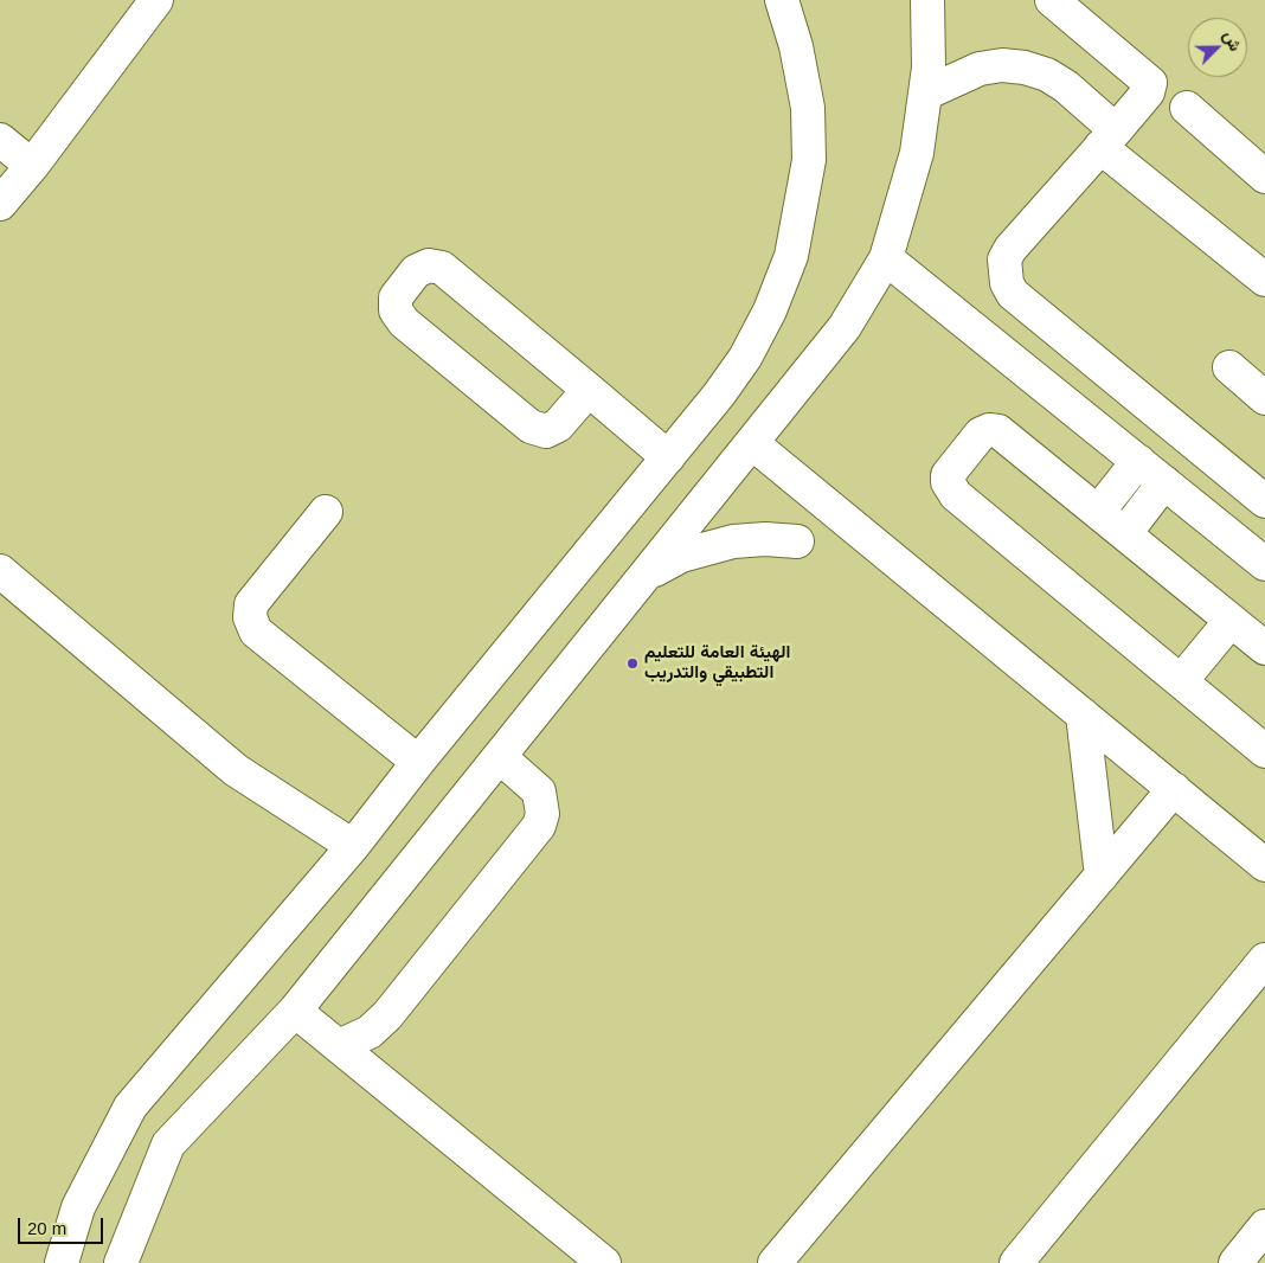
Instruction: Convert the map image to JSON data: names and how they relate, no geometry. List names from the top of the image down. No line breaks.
{"places":["الهيئة العامة للتعليم التطبيقي والتدريب"],"scale_bar":"20 m","north":"top right"}
